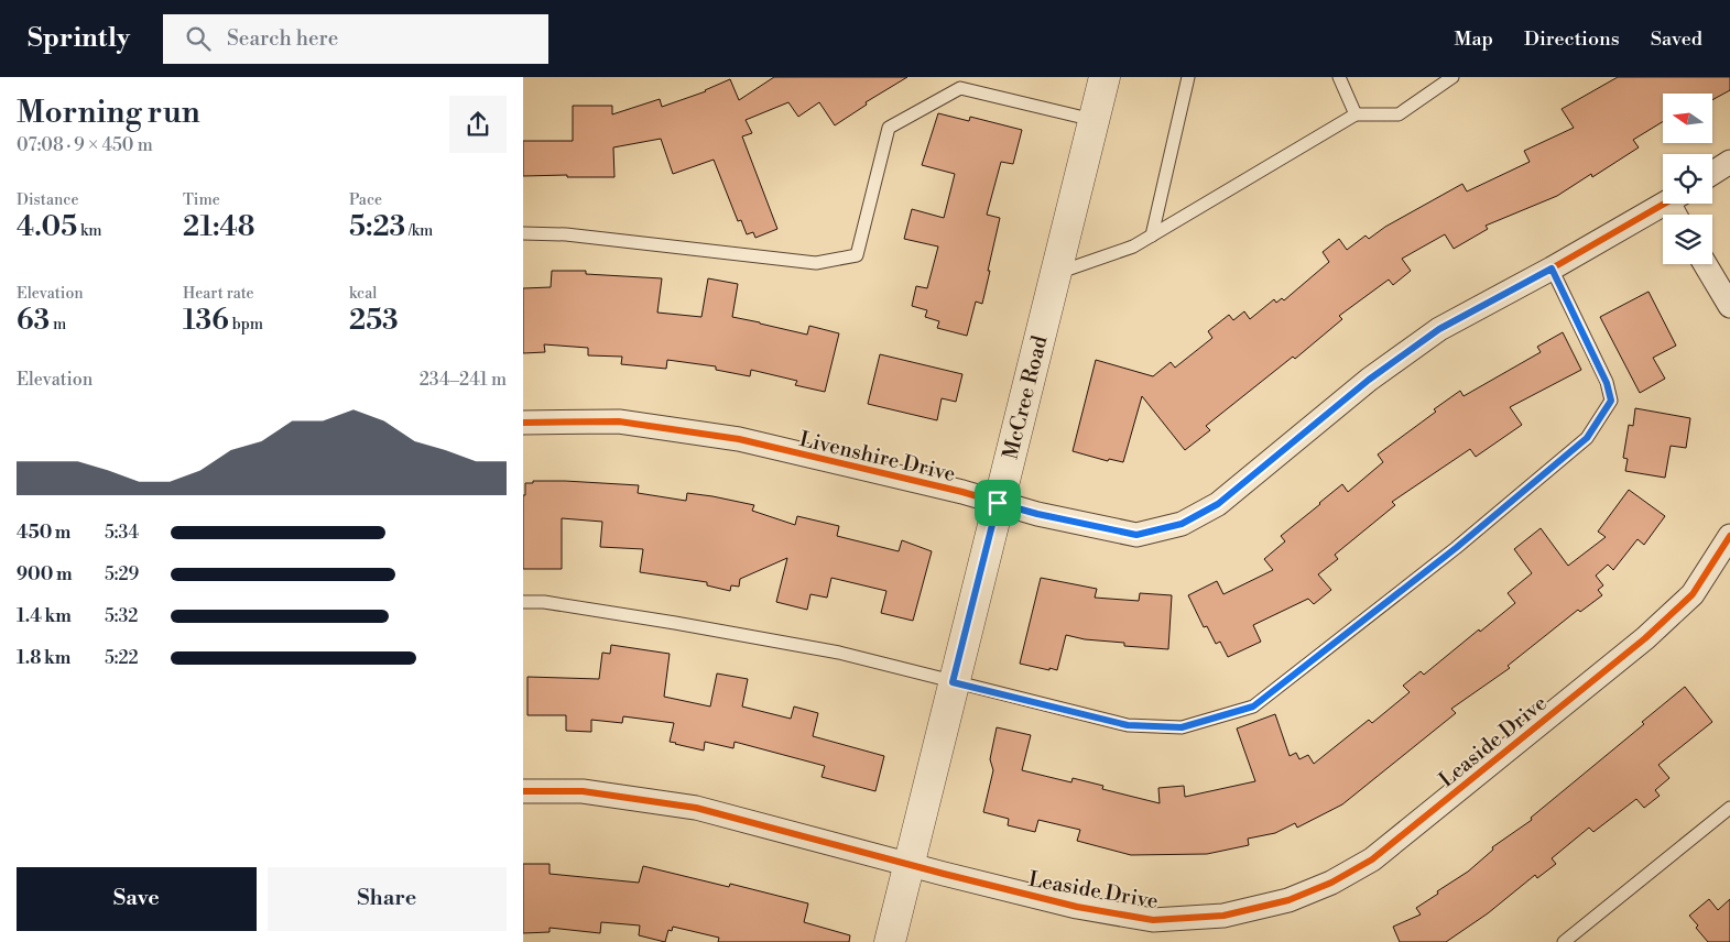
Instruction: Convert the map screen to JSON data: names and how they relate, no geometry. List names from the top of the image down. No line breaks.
{"streets":{"street":["McCree Road","Livenshire Drive","Leaside Drive"]},"crossings":[["McCree Road","Livenshire Drive"],["McCree Road","Leaside Drive"]],"north":"left","page":{"header":"Sprintly","search":"Search here","nav":["Map","Directions","Saved"],"heading":["Morning run","07:08 · 9 × 450 m"],"stats":[["Distance","4.05 km"],["Time","21:48"],["Pace","5:23 /km"],["Elevation","63 m"],["Heart rate","136 bpm"],["kcal","253"]],"chart":["Elevation","234–241 m"],"list":[{"name":"450 m","note":"5:34"},{"name":"900 m","note":"5:29"},{"name":"1.4 km","note":"5:32"},{"name":"1.8 km","note":"5:22"}],"buttons":["Save","Share"]}}
